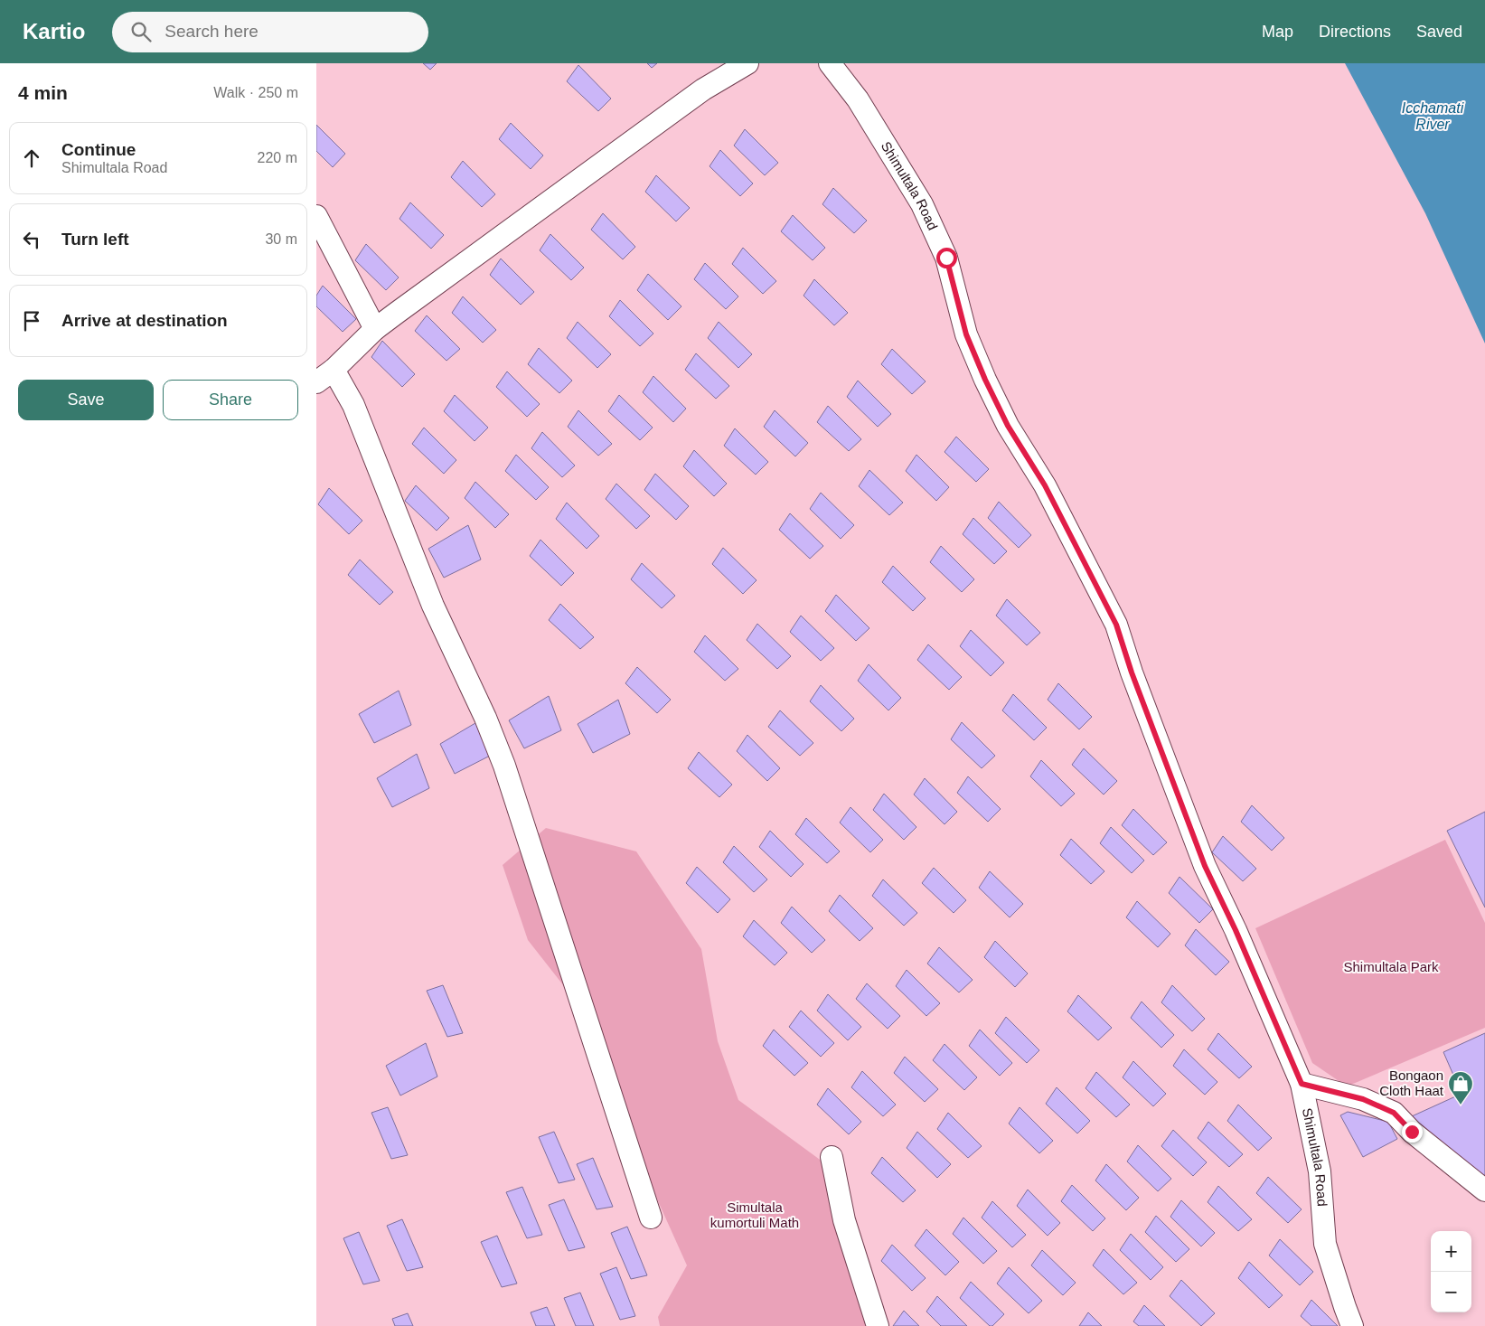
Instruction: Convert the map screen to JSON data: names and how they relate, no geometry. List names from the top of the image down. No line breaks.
{"streets":{"street":["Shimultala Road"]},"water":["Icchamati River"],"parks":["Shimultala Park","Simultala kumortuli Math"],"places":{"shop":["Bongaon Cloth Haat"]},"page":{"header":"Kartio","search":"Search here","nav":["Map","Directions","Saved"],"heading":["4 min","Walk · 250 m"],"list":[["Continue","Shimultala Road","220 m"],["Turn left","30 m"],"Arrive at destination"],"buttons":["Save","Share"],"map_buttons":["+","−"]}}
